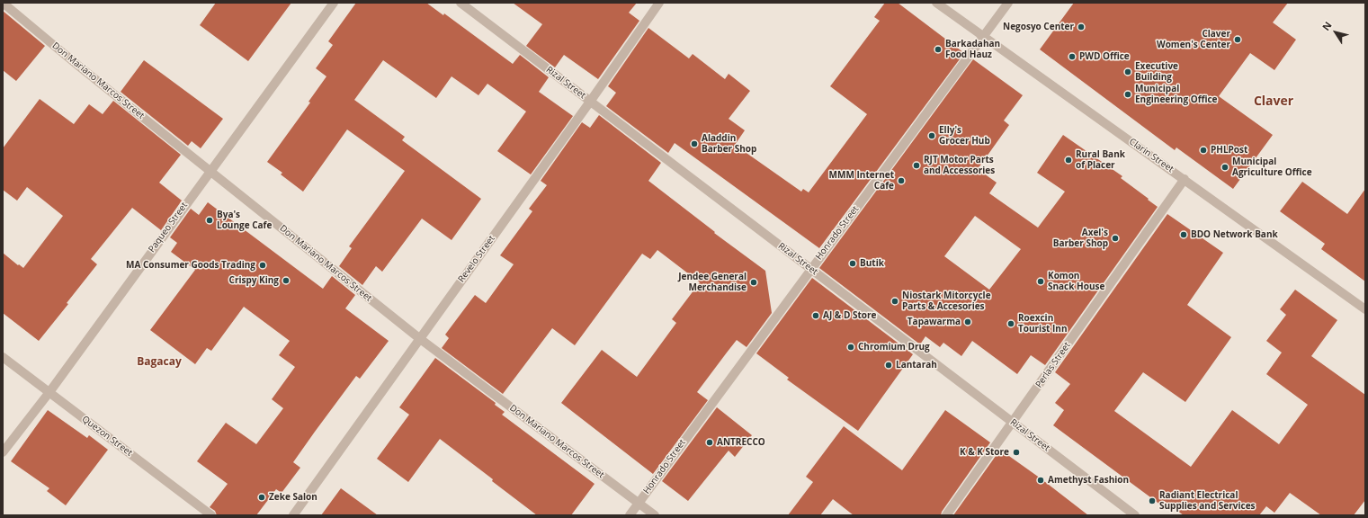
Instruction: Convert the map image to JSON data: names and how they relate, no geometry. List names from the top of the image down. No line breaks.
{"streets":{"street":["Don Mariano Marcos Street","Rizal Street","Clarin Street","Paqueo Street","Honrado Street","Revelo Street","Perlas Street","Quezon Street"]},"crossings":[["Don Mariano Marcos Street","Paqueo Street"],["Don Mariano Marcos Street","Honrado Street"],["Don Mariano Marcos Street","Revelo Street"],["Rizal Street","Honrado Street"],["Rizal Street","Revelo Street"],["Rizal Street","Perlas Street"],["Clarin Street","Honrado Street"],["Clarin Street","Perlas Street"],["Paqueo Street","Quezon Street"]],"districts":["Claver","Bagacay"],"places":["Negosyo Center","Claver Women's Center","Barkadahan Food Hauz","PWD Office","Executive Building","Municipal Engineering Office","Elly's Grocer Hub","Aladdin Barber Shop","PHLPost","Rural Bank of Placer","RJT Motor Parts and Accessories","Municipal Agriculture Office","MMM Internet Cafe","Bya's Lounge Cafe","BDO Network Bank","Axel's Barber Shop","Butik","MA Consumer Goods Trading","Crispy King","Komon Snack House","Jendee General Merchandise","Niostark Mitorcycle Parts & Accesories","AJ & D Store","Tapawarma","Roexcin Tourist Inn","Chromium Drug","Lantarah","ANTRECCO","K & K Store","Amethyst Fashion","Zeke Salon","Radiant Electrical Supplies and Services"],"north":"top left"}
